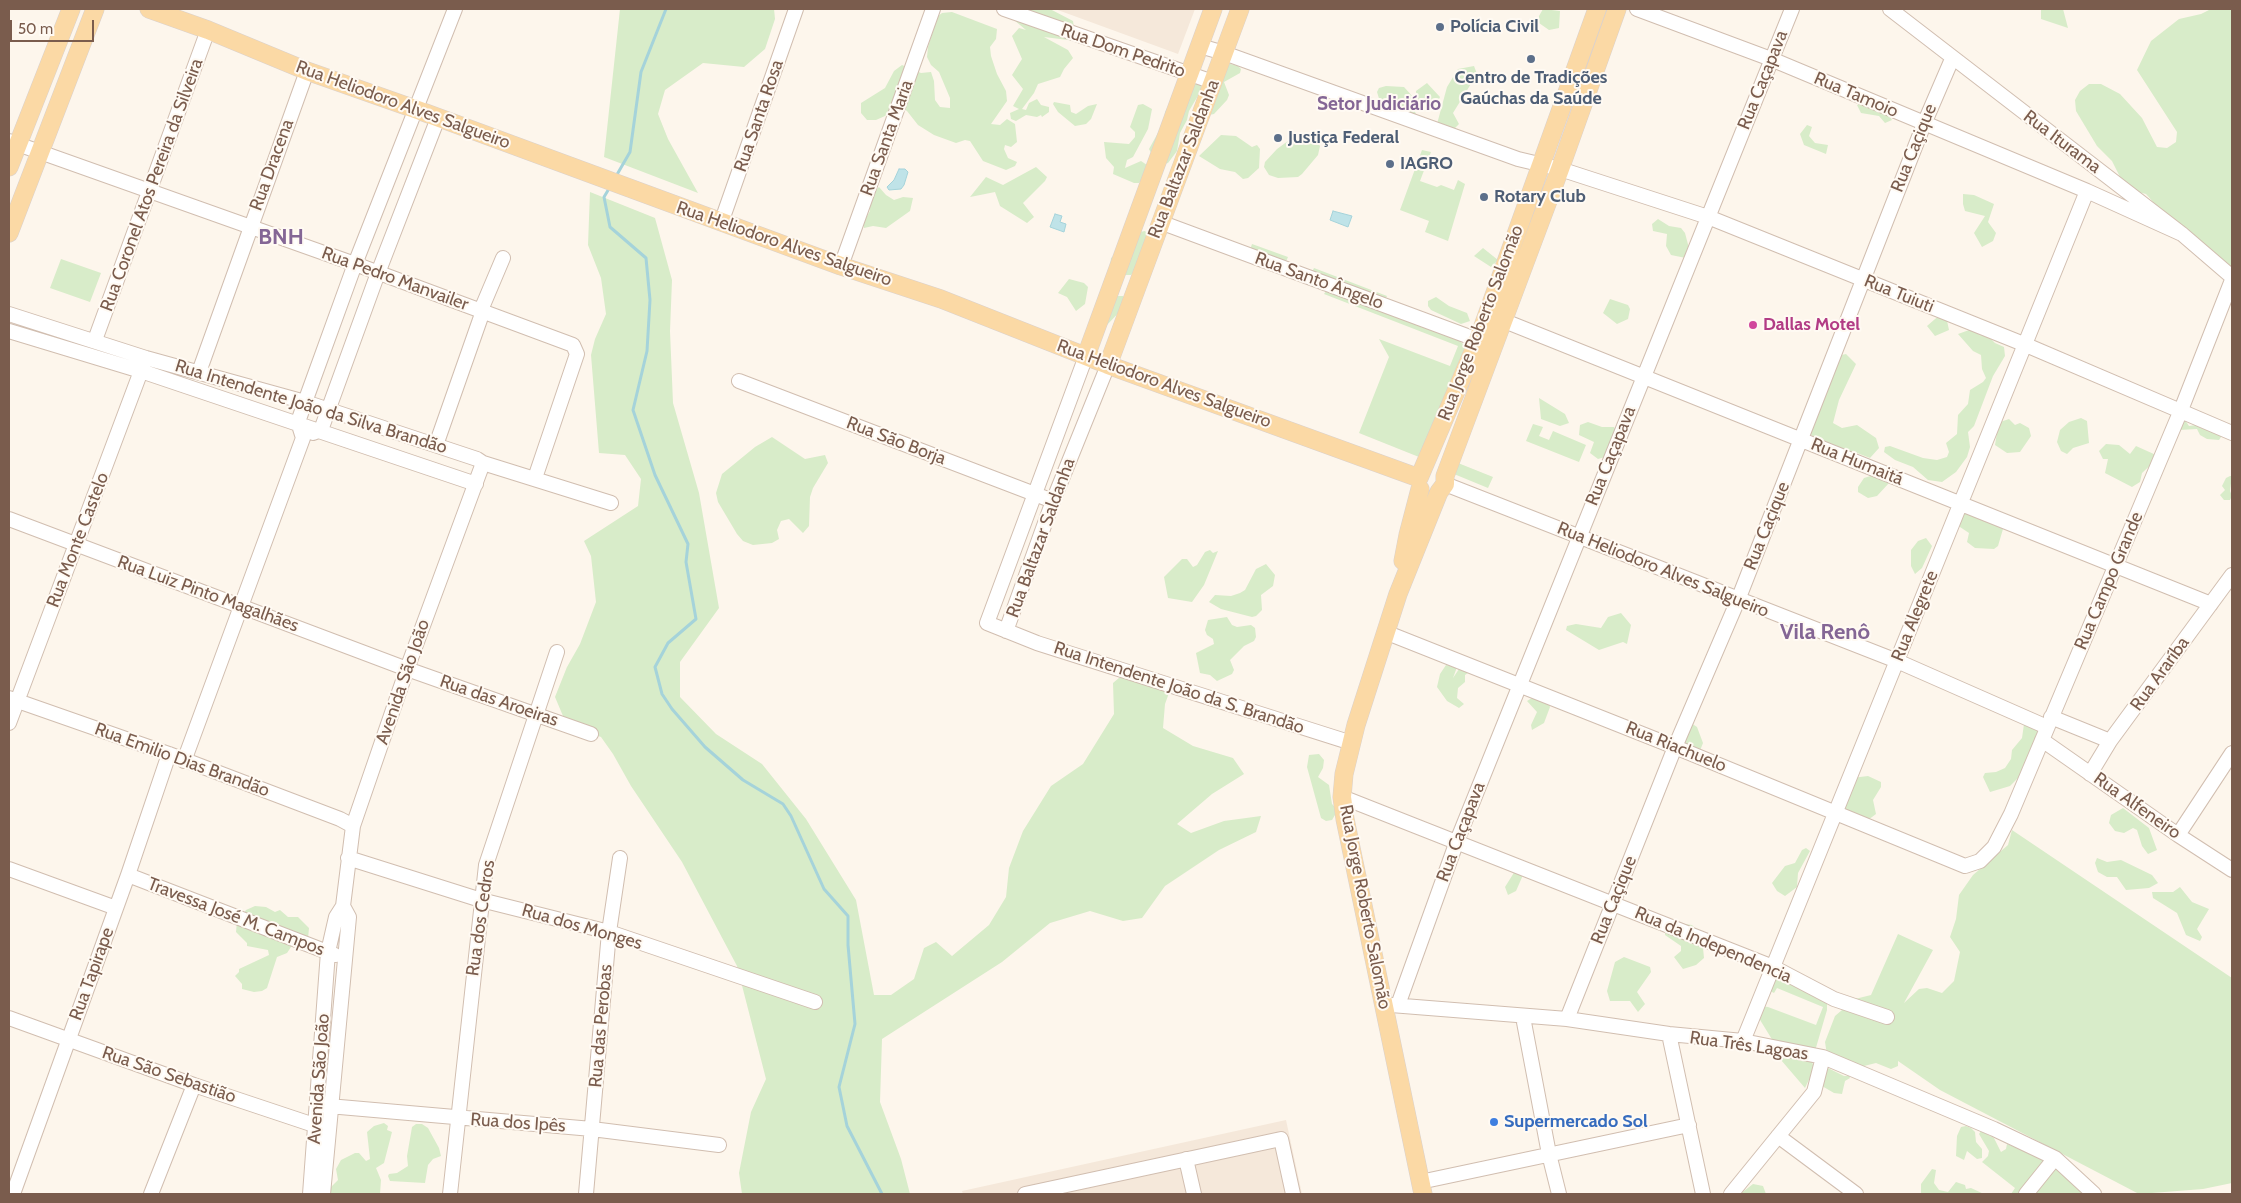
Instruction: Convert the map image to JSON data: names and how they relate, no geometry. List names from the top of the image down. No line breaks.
{"streets":{"main road":["Rua Heliodoro Alves Salgueiro","Rua Baltazar Saldanha","Rua Jorge Roberto Salomão"],"street":["Rua Dom Pedrito","Rua Caçapava","Rua Tamoio","Rua Santa Rosa","Rua Santa Maria","Rua Iturama","Rua Caçique","Rua Dracena","Rua Coronel Atos Pereira da Silveira","Rua Pedro Manvailer","Rua Santo Ângelo","Rua Tuiuti","Rua Intendente João da Silva Brandão","Rua São Borja","Rua Humaitá","Rua Monte Castelo","Rua Campo Grande","Rua Luiz Pinto Magalhães","Rua Alegrete","Rua Araríba","Avenida São João","Rua Intendente João da S. Brandão","Rua das Aroeiras","Rua Riachuelo","Rua Emilio Dias Brandão","Rua Alfeneiro","Travessa José M. Campos","Rua dos Cedros","Rua dos Monges","Rua da Independencia","Rua Tapirape","Rua das Perobas","Rua Três Lagoas","Rua São Sebastião","Rua dos Ipês"]},"crossings":[["Rua Dom Pedrito","Rua Baltazar Saldanha"],["Rua Caçapava","Rua Tamoio"],["Rua Caçapava","Rua Heliodoro Alves Salgueiro"],["Rua Caçapava","Rua Tuiuti"],["Rua Caçapava","Rua Jorge Roberto Salomão"],["Rua Caçapava","Rua Humaitá"],["Rua Caçapava","Rua Riachuelo"],["Rua Caçapava","Rua da Independencia"],["Rua Caçapava","Rua Três Lagoas"],["Rua Tamoio","Rua Iturama"],["Rua Tamoio","Rua Caçique"],["Rua Tamoio","Rua Alegrete"],["Rua Heliodoro Alves Salgueiro","Rua Santa Rosa"],["Rua Heliodoro Alves Salgueiro","Rua Santa Maria"],["Rua Heliodoro Alves Salgueiro","Rua Caçique"],["Rua Heliodoro Alves Salgueiro","Rua Baltazar Saldanha"],["Rua Heliodoro Alves Salgueiro","Rua Dracena"],["Rua Heliodoro Alves Salgueiro","Rua Coronel Atos Pereira da Silveira"],["Rua Heliodoro Alves Salgueiro","Rua Jorge Roberto Salomão"],["Rua Heliodoro Alves Salgueiro","Rua Campo Grande"],["Rua Heliodoro Alves Salgueiro","Rua Alegrete"],["Rua Heliodoro Alves Salgueiro","Rua Araríba"],["Rua Heliodoro Alves Salgueiro","Rua Alfeneiro"],["Rua Iturama","Rua Caçique"],["Rua Iturama","Rua Campo Grande"],["Rua Caçique","Rua Tuiuti"],["Rua Caçique","Rua Humaitá"],["Rua Caçique","Rua Riachuelo"],["Rua Caçique","Rua da Independencia"],["Rua Caçique","Rua Três Lagoas"],["Rua Baltazar Saldanha","Rua Santo Ângelo"],["Rua Baltazar Saldanha","Rua Tuiuti"],["Rua Baltazar Saldanha","Rua São Borja"],["Rua Baltazar Saldanha","Rua Intendente João da S. Brandão"],["Rua Dracena","Rua Pedro Manvailer"],["Rua Dracena","Rua Intendente João da Silva Brandão"],["Rua Coronel Atos Pereira da Silveira","Rua Pedro Manvailer"],["Rua Coronel Atos Pereira da Silveira","Rua Intendente João da Silva Brandão"],["Rua Pedro Manvailer","Rua Intendente João da Silva Brandão"],["Rua Santo Ângelo","Rua Jorge Roberto Salomão"],["Rua Tuiuti","Rua Jorge Roberto Salomão"],["Rua Tuiuti","Rua Campo Grande"],["Rua Tuiuti","Rua Alegrete"],["Rua Jorge Roberto Salomão","Rua Humaitá"],["Rua Jorge Roberto Salomão","Rua Intendente João da S. Brandão"],["Rua Jorge Roberto Salomão","Rua Riachuelo"],["Rua Jorge Roberto Salomão","Rua da Independencia"],["Rua Jorge Roberto Salomão","Rua Três Lagoas"],["Rua Intendente João da Silva Brandão","Rua Monte Castelo"],["Rua Intendente João da Silva Brandão","Avenida São João"],["Rua Humaitá","Rua Campo Grande"],["Rua Humaitá","Rua Alegrete"],["Rua Humaitá","Rua Araríba"],["Rua Monte Castelo","Rua Luiz Pinto Magalhães"],["Rua Monte Castelo","Rua Emilio Dias Brandão"],["Rua Campo Grande","Rua Riachuelo"],["Rua Campo Grande","Rua Alfeneiro"],["Rua Luiz Pinto Magalhães","Avenida São João"],["Rua Luiz Pinto Magalhães","Rua das Aroeiras"],["Rua Alegrete","Rua Riachuelo"],["Rua Alegrete","Rua da Independencia"],["Rua Alegrete","Rua Três Lagoas"],["Rua Araríba","Rua Alfeneiro"],["Avenida São João","Rua das Aroeiras"],["Avenida São João","Rua Emilio Dias Brandão"],["Avenida São João","Travessa José M. Campos"],["Avenida São João","Rua dos Monges"],["Avenida São João","Rua São Sebastião"],["Avenida São João","Rua dos Ipês"],["Rua das Aroeiras","Rua dos Cedros"],["Rua Emilio Dias Brandão","Rua Tapirape"],["Travessa José M. Campos","Rua Tapirape"],["Rua dos Cedros","Rua dos Monges"],["Rua dos Cedros","Rua dos Ipês"],["Rua dos Monges","Rua das Perobas"],["Rua Tapirape","Rua São Sebastião"],["Rua das Perobas","Rua dos Ipês"]],"districts":["Setor Judiciário","BNH","Vila Renô"],"places":["Polícia Civil","Centro de Tradições Gaúchas da Saúde","Justiça Federal","IAGRO","Rotary Club","Dallas Motel","Supermercado Sol"],"scale_bar":"50 m"}
